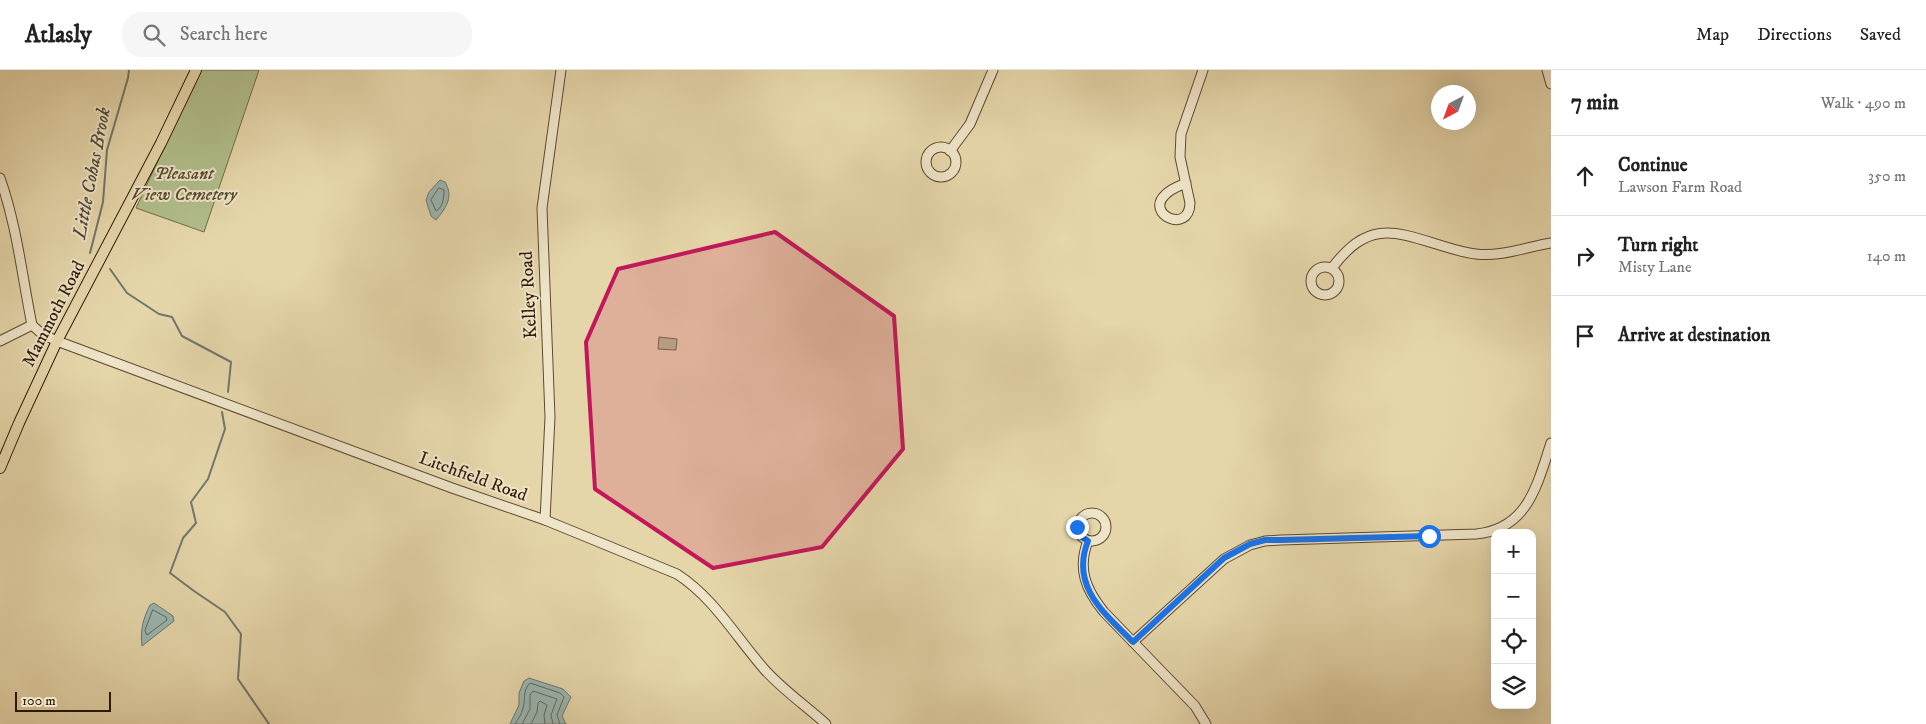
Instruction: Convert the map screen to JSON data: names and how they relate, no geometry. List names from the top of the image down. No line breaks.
{"streets":{"main road":["Mammoth Road"],"street":["Kelley Road","Litchfield Road"]},"crossings":[["Kelley Road","Litchfield Road"],["Mammoth Road","Litchfield Road"]],"water":["Little Cohas Brook"],"parks":["Pleasant View Cemetery"],"scale_bar":"100 m","north":"bottom left","page":{"header":"Atlasly","search":"Search here","nav":["Map","Directions","Saved"],"heading":["7 min","Walk · 490 m"],"list":[["Continue","Lawson Farm Road","350 m"],["Turn right","Misty Lane","140 m"],"Arrive at destination"],"map_buttons":["+","−"],"scale":"100 m"}}
